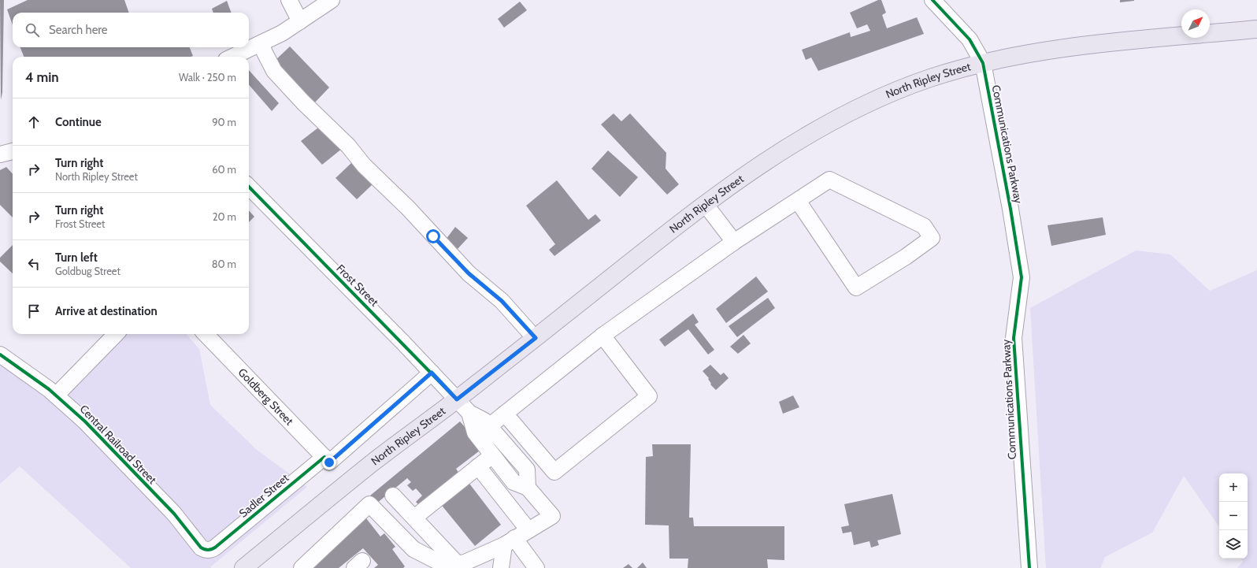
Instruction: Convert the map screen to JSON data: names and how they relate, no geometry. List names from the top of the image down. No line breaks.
{"streets":{"main road":["North Ripley Street"],"street":["Communications Parkway","Frost Street","Goldberg Street","Central Railroad Street","Sadler Street"]},"crossings":[["North Ripley Street","Communications Parkway"],["North Ripley Street","Frost Street"],["Frost Street","Sadler Street"],["Goldberg Street","Sadler Street"],["Central Railroad Street","Sadler Street"]],"north":"top right","page":{"search":"Search here","heading":["4 min","Walk · 250 m"],"list":[["Continue","90 m"],["Turn right","North Ripley Street","60 m"],["Turn right","Frost Street","20 m"],["Turn left","Goldbug Street","80 m"],"Arrive at destination"],"map_buttons":["+","−"]}}
